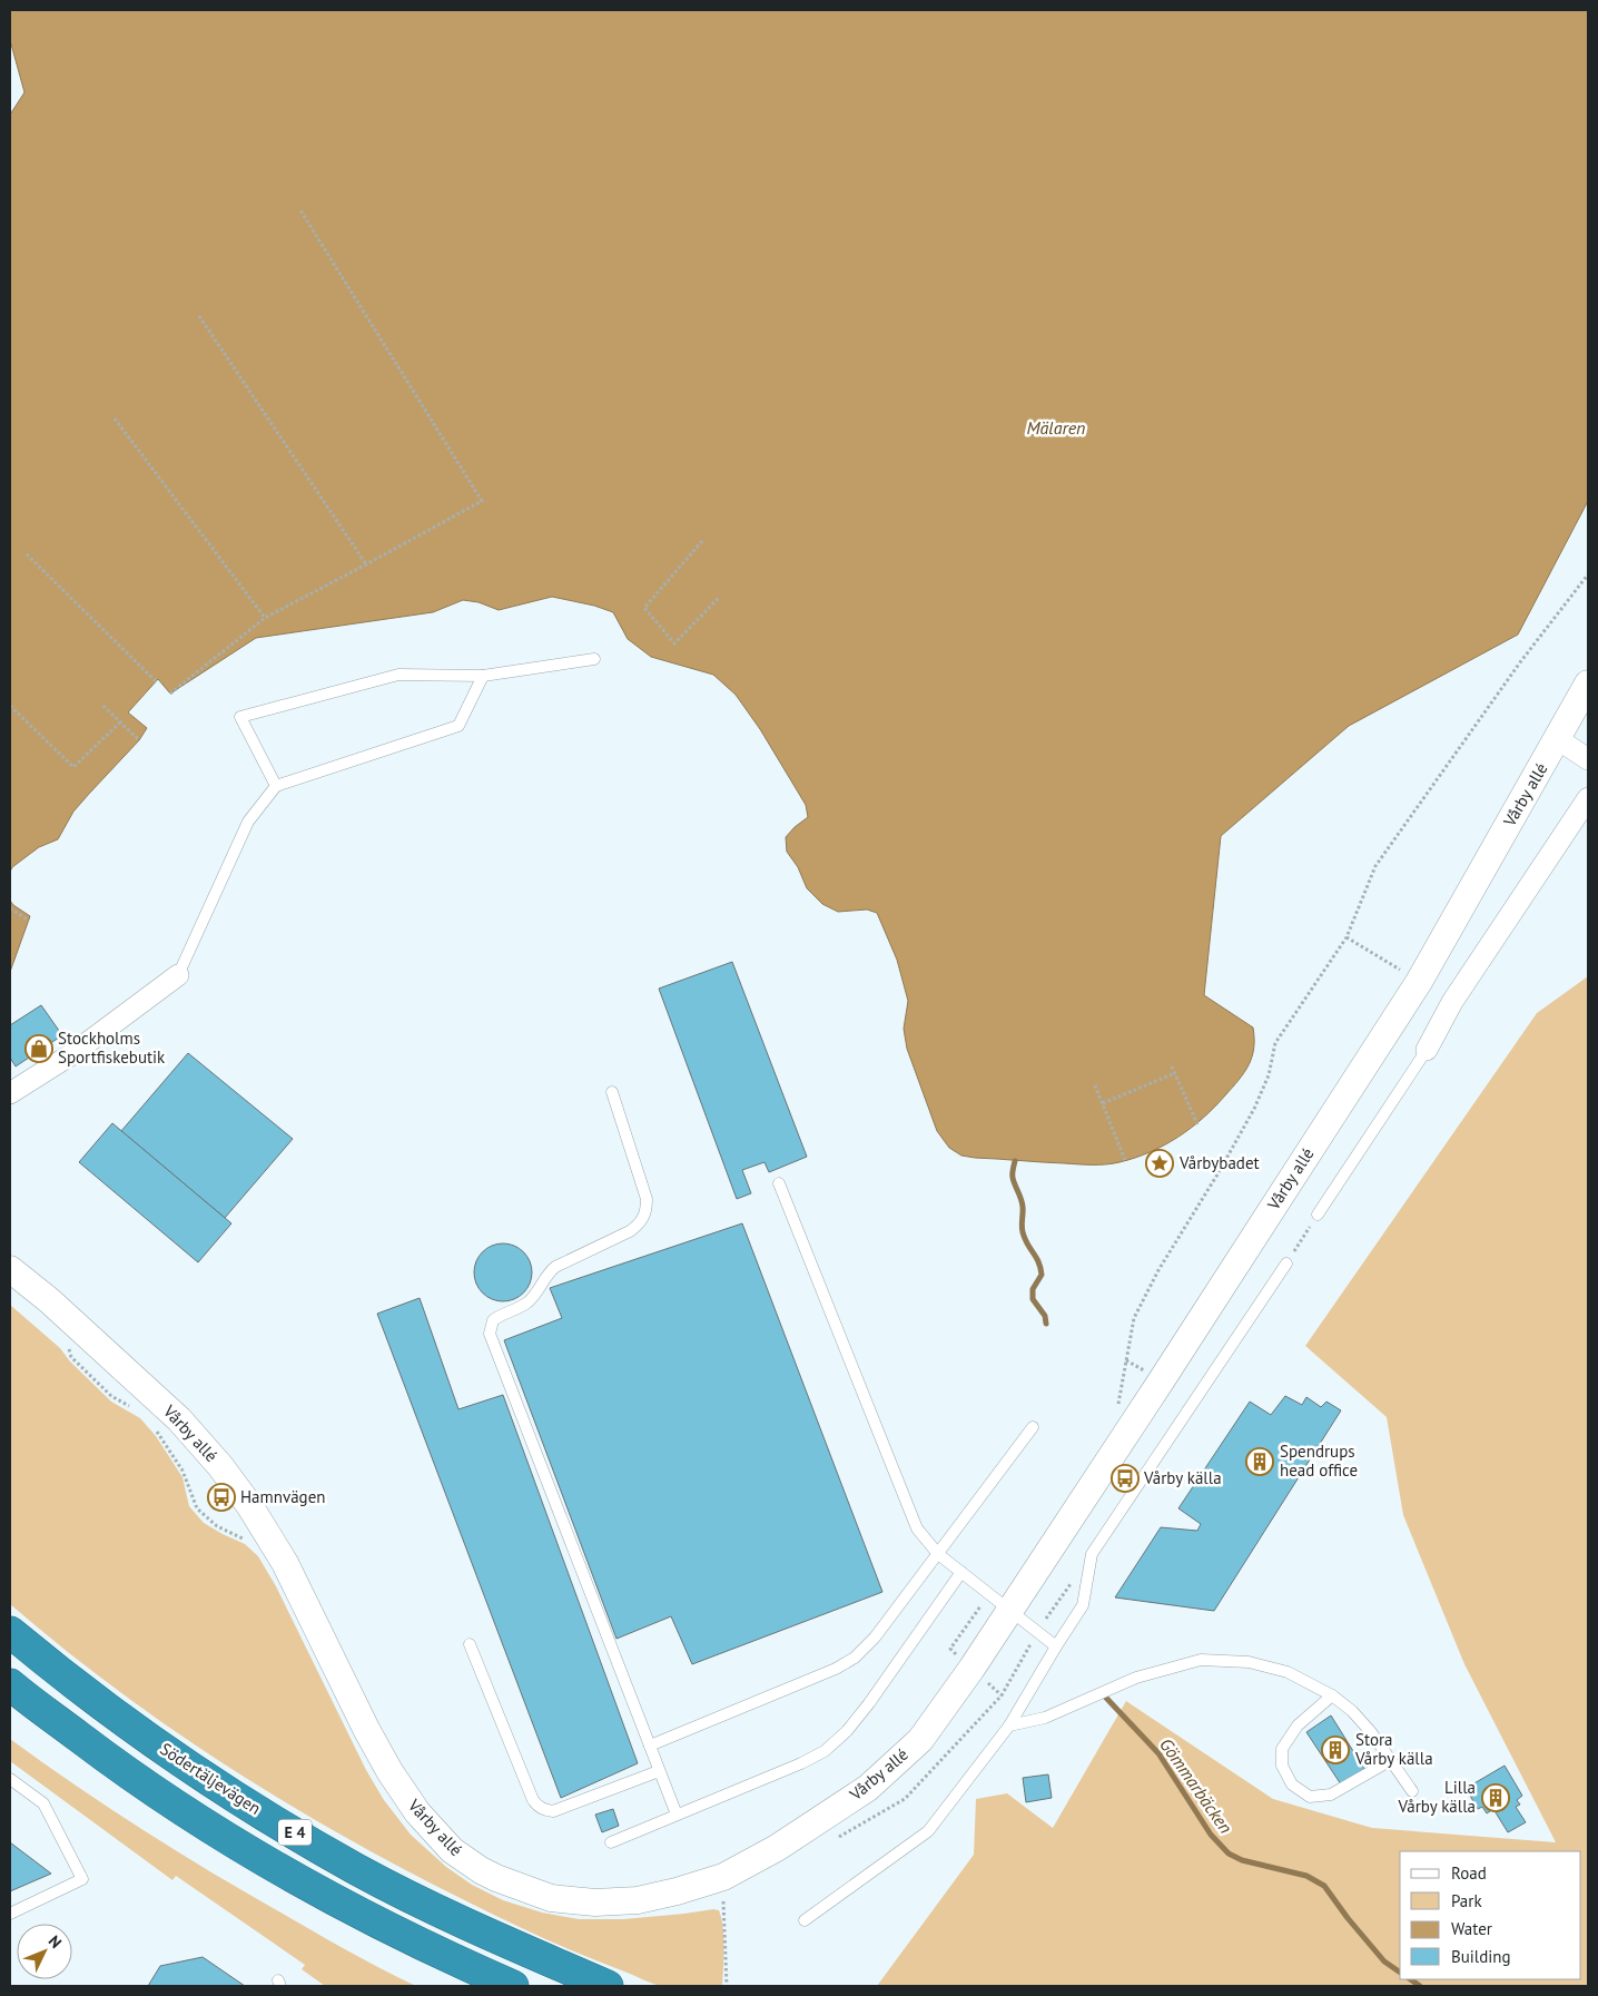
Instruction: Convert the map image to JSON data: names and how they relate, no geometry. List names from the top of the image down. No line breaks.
{"streets":{"highway":["Södertäljevägen","E 4"],"street":["Vårby allé"]},"water":["Mälaren","Gömmarbäcken"],"places":{"shop":["Stockholms Sportfiskebutik"],"place":["Vårbybadet"],"building":["Spendrups head office","Stora Vårby källa","Lilla Vårby källa"],"bus stop":["Vårby källa","Hamnvägen"]},"legend":["Road","Park","Water","Building"],"north":"top right"}
